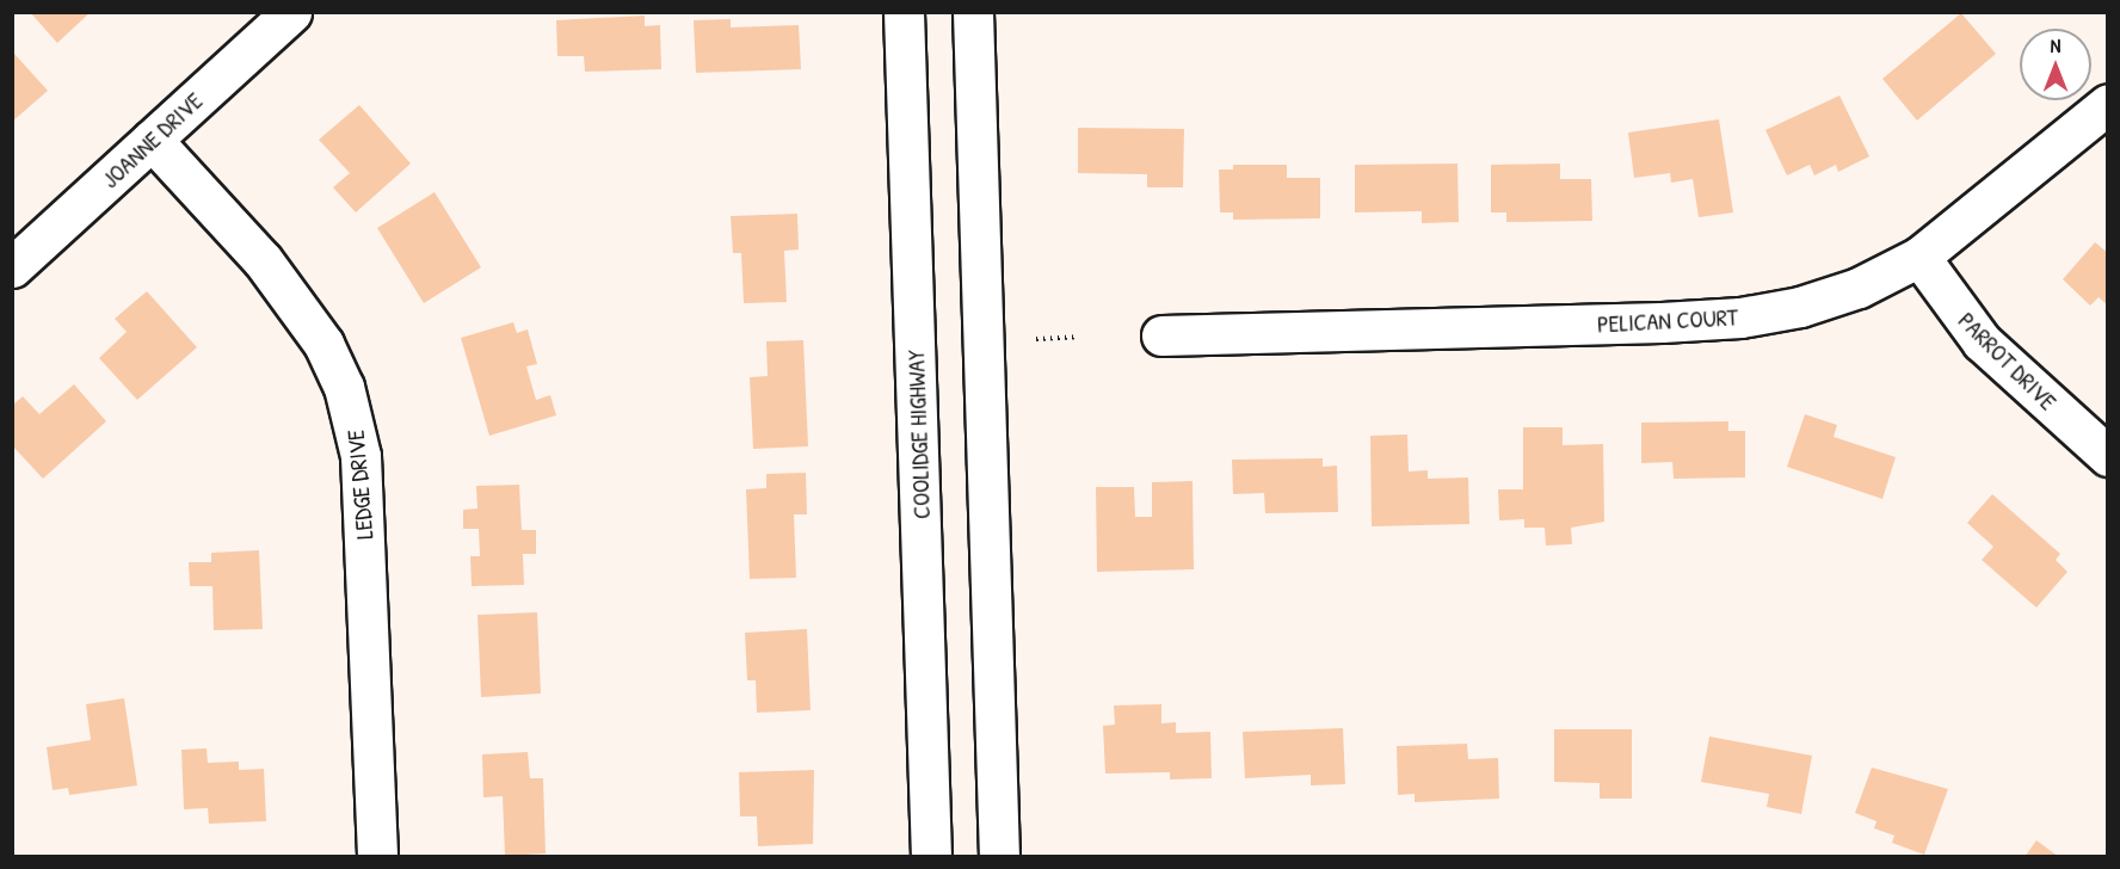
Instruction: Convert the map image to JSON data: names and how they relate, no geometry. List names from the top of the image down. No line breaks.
{"streets":{"street":["JOANNE DRIVE","PELICAN COURT","PARROT DRIVE","COOLIDGE HIGHWAY","LEDGE DRIVE"]},"crossings":[["JOANNE DRIVE","LEDGE DRIVE"],["PELICAN COURT","PARROT DRIVE"]],"north":"top"}
